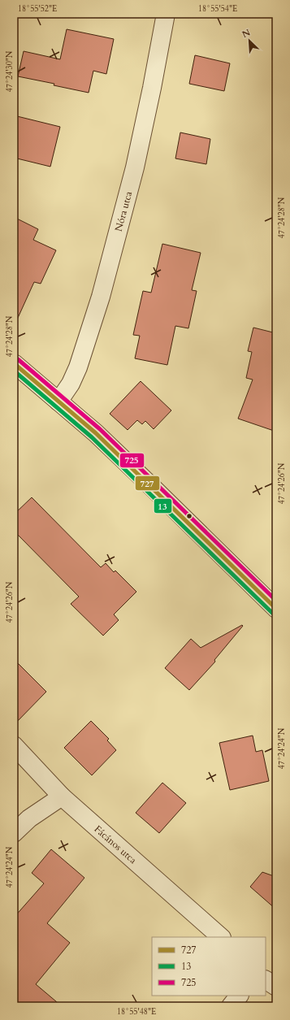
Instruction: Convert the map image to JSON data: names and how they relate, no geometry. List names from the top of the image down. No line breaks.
{"streets":{"street":["Nóra utca","Fácános utca"]},"lines":["transit line 725","transit line 727","transit line 13"],"legend":["727","13","725"],"north":"top left","coordinates":["18°55'52\"E","18°55'54\"E","47°24'30\"N","47°24'28\"N","47°24'26\"N","47°24'24\"N","18°55'48\"E"]}
